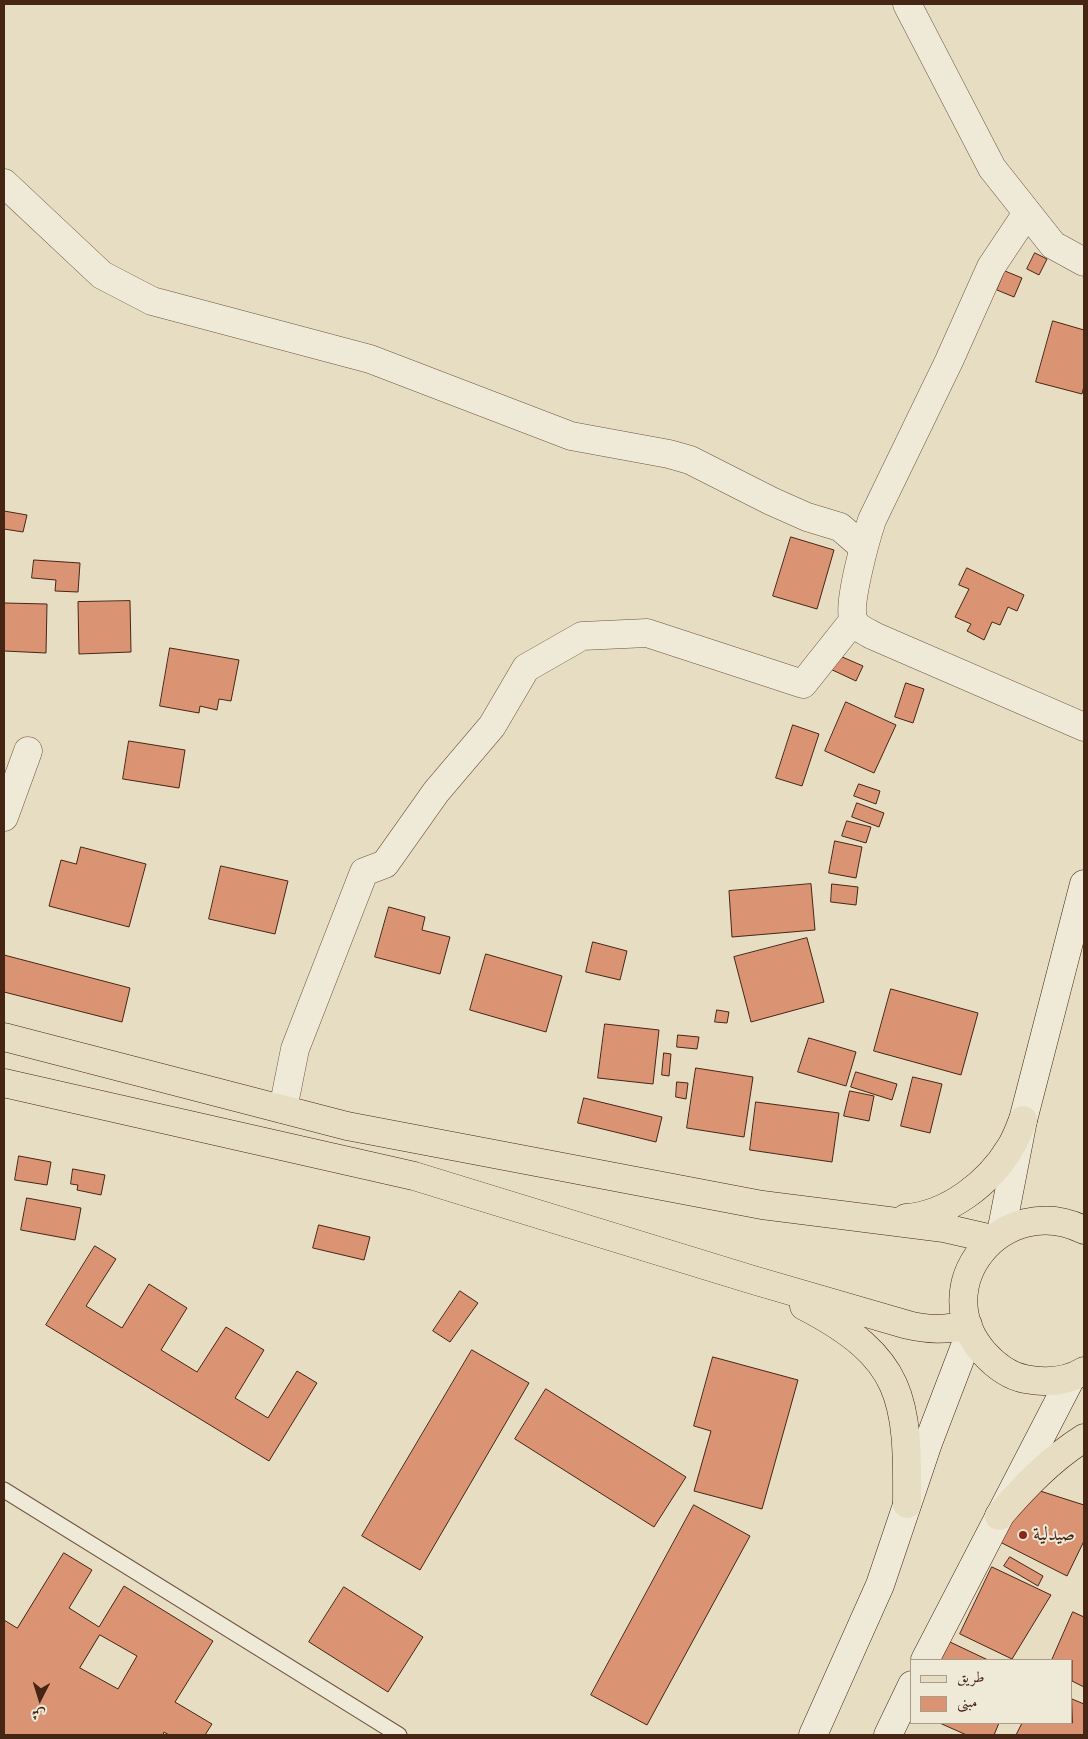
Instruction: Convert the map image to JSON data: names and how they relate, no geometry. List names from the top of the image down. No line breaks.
{"places":["صيدلية"],"legend":["طريق","مبنى"],"north":"bottom"}
